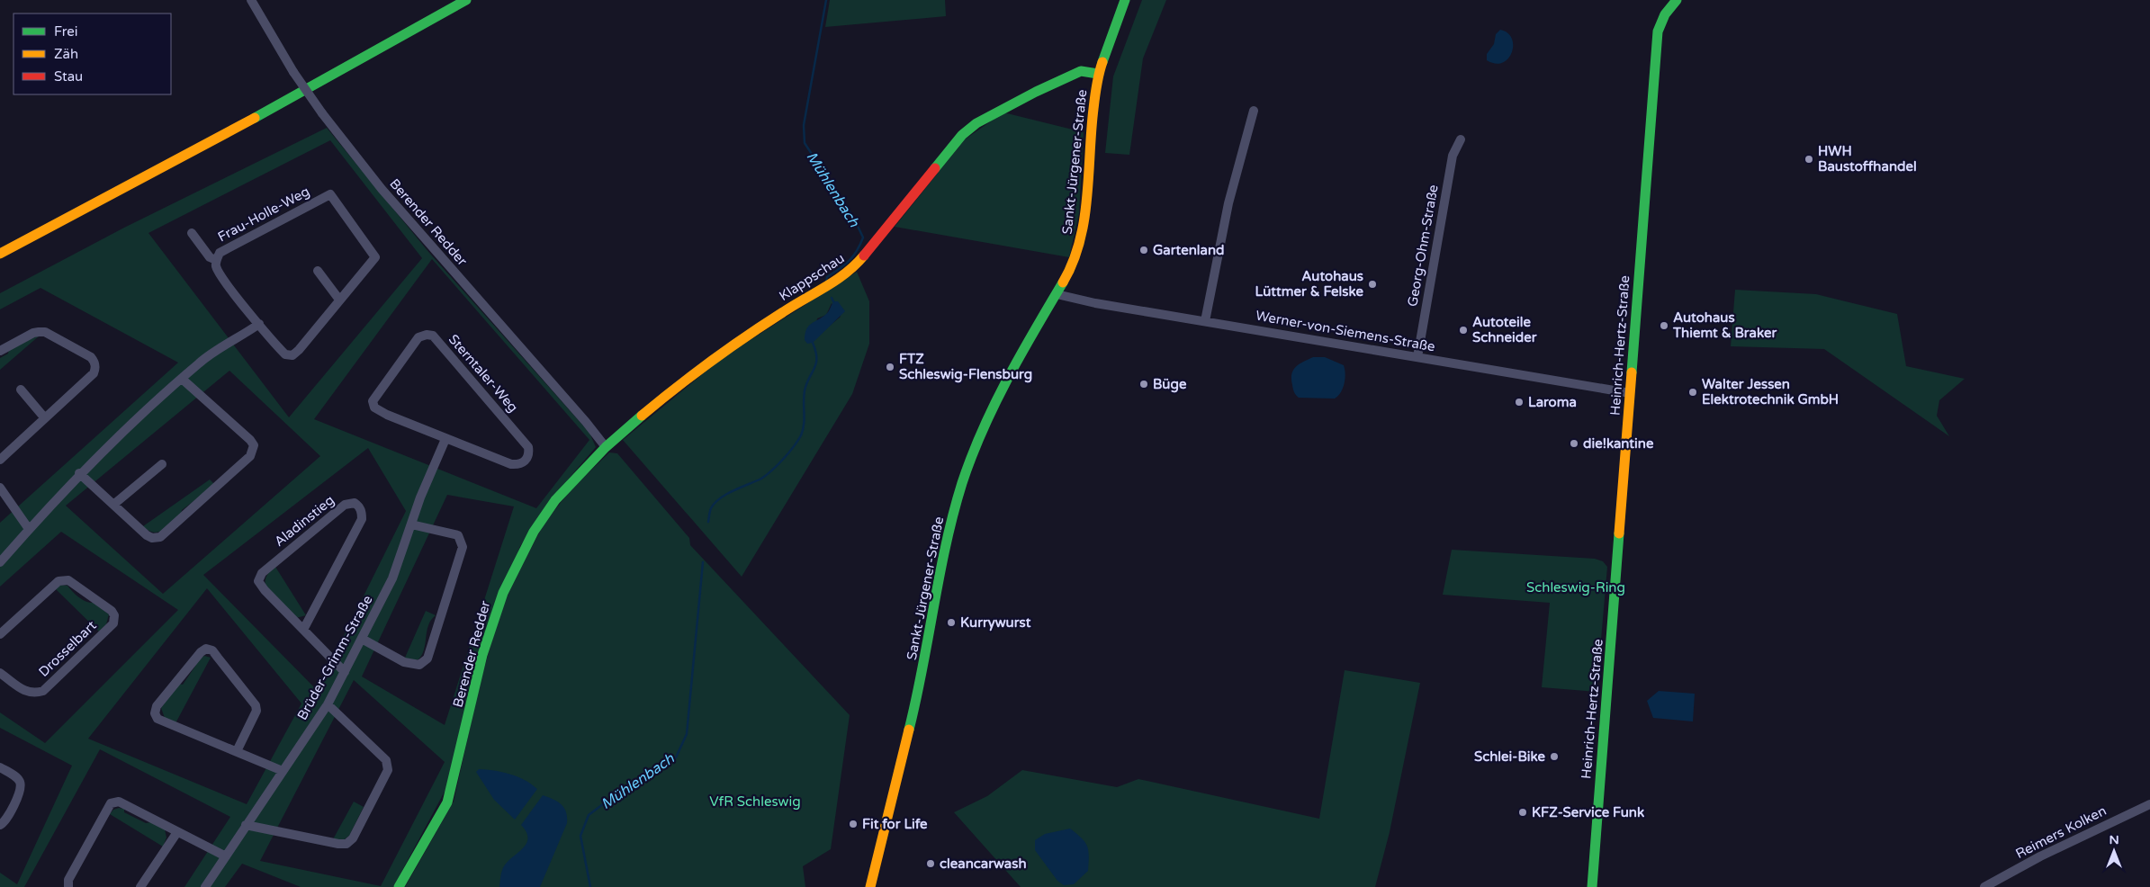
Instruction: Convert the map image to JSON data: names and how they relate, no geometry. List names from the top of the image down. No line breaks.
{"streets":{"street":["Sankt-Jürgener-Straße","Frau-Holle-Weg","Berender Redder","Georg-Ohm-Straße","Klappschau","Werner-von-Siemens-Straße","Heinrich-Hertz-Straße","Sterntaler-Weg","Aladinstieg","Drosselbart","Brüder-Grimm-Straße","Reimers Kolken"]},"crossings":[["Sankt-Jürgener-Straße","Klappschau"],["Sankt-Jürgener-Straße","Werner-von-Siemens-Straße"],["Berender Redder","Klappschau"],["Georg-Ohm-Straße","Werner-von-Siemens-Straße"],["Werner-von-Siemens-Straße","Heinrich-Hertz-Straße"],["Sterntaler-Weg","Brüder-Grimm-Straße"],["Aladinstieg","Brüder-Grimm-Straße"]],"water":["Mühlenbach"],"parks":["Schleswig-Ring","VfR Schleswig"],"places":["HWH Baustoffhandel","Gartenland","Autohaus Lüttmer & Felske","Autohaus Thiemt & Braker","Autoteile Schneider","FTZ Schleswig-Flensburg","Büge","Walter Jessen Elektrotechnik GmbH","Laroma","die!kantine","Kurrywurst","Schlei-Bike","KFZ-Service Funk","Fit for Life","cleancarwash"],"legend":["Frei","Zäh","Stau"],"north":"top"}
